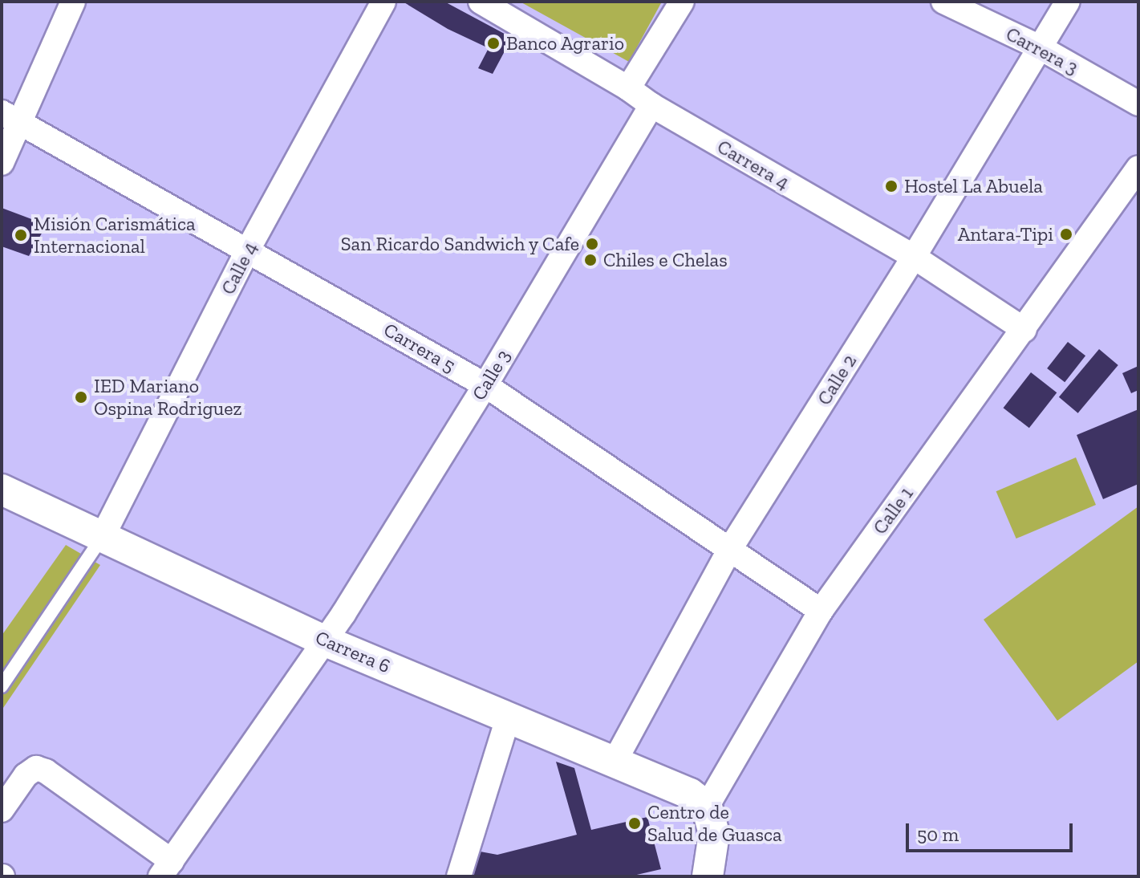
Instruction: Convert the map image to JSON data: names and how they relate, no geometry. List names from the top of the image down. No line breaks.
{"streets":{"street":["Carrera 3","Carrera 4","Calle 4","Carrera 5","Calle 3","Calle 2","Calle 1","Carrera 6"]},"crossings":[["Carrera 3","Calle 2"],["Carrera 4","Calle 3"],["Carrera 4","Calle 2"],["Carrera 4","Calle 1"],["Calle 4","Carrera 5"],["Calle 4","Carrera 6"],["Carrera 5","Calle 3"],["Carrera 5","Calle 2"],["Carrera 5","Calle 1"],["Calle 3","Carrera 6"],["Calle 2","Carrera 6"],["Calle 1","Carrera 6"]],"places":["Banco Agrario","Hostel La Abuela","Antara-Tipi","Misión Carismática Internacional","San Ricardo Sandwich y Cafe","Chiles e Chelas","IED Mariano Ospina Rodriguez","Centro de Salud de Guasca"],"scale_bar":"50 m"}
